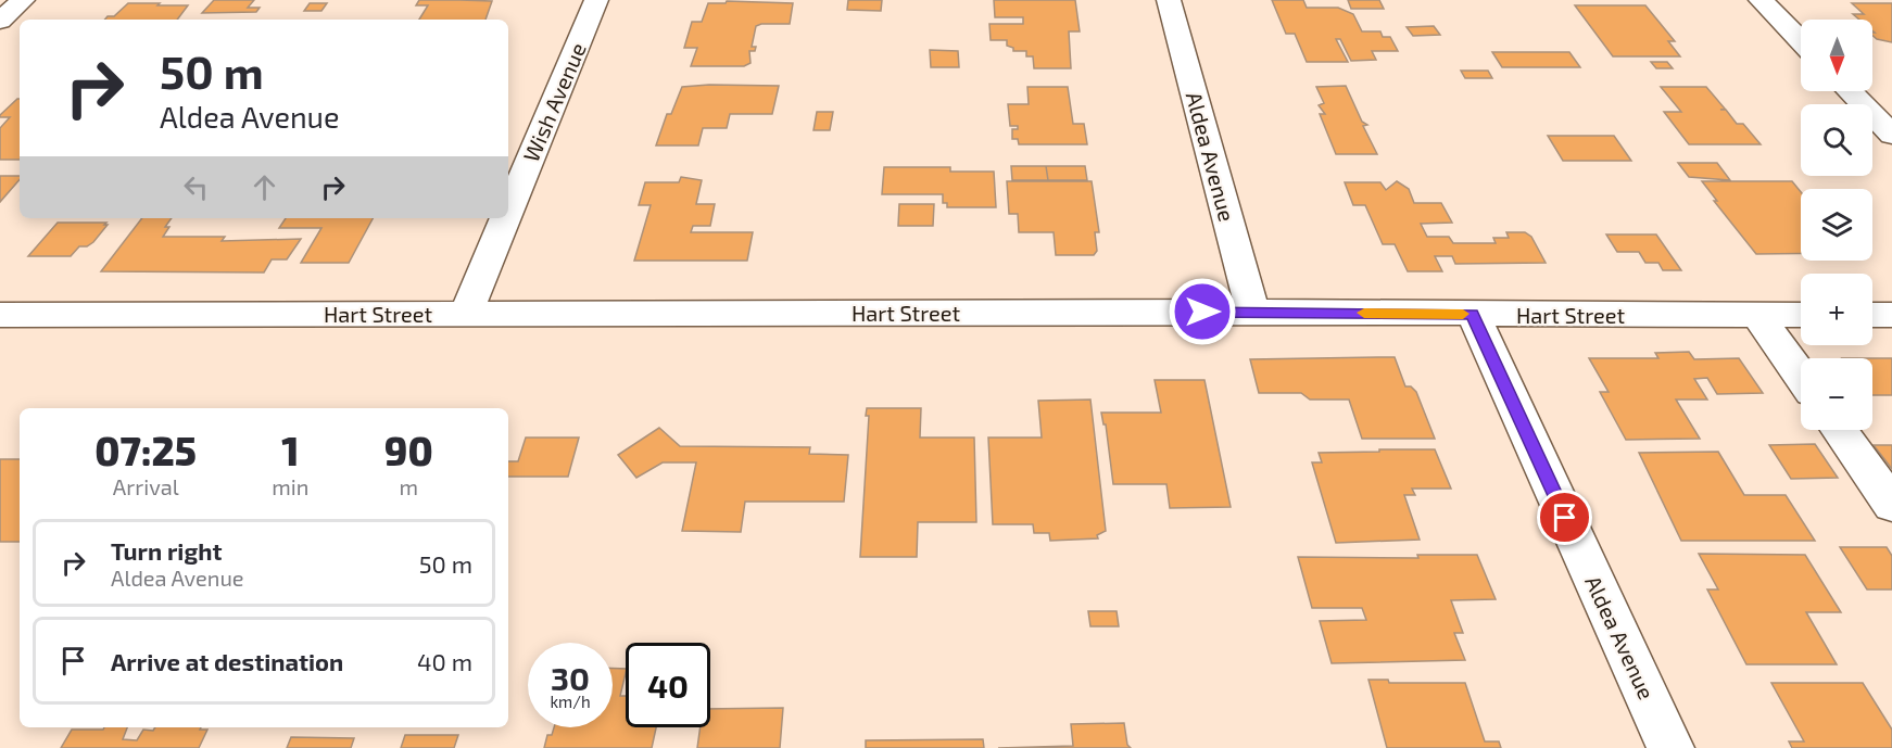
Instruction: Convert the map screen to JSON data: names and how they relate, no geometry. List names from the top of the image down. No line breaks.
{"streets":{"street":["Wish Avenue","Aldea Avenue","Hart Street"]},"crossings":[["Wish Avenue","Hart Street"],["Aldea Avenue","Hart Street"]],"north":"bottom","page":{"map_buttons":["+","−"],"turn":["50 m","Aldea Avenue"],"eta":["07:25","Arrival","1","min","90","m"],"list":[{"name":"Turn right","note":"Aldea Avenue","value":"50 m"},{"name":"Arrive at destination","value":"40 m"}],"speed":"30 km/h","limit":"40"}}
